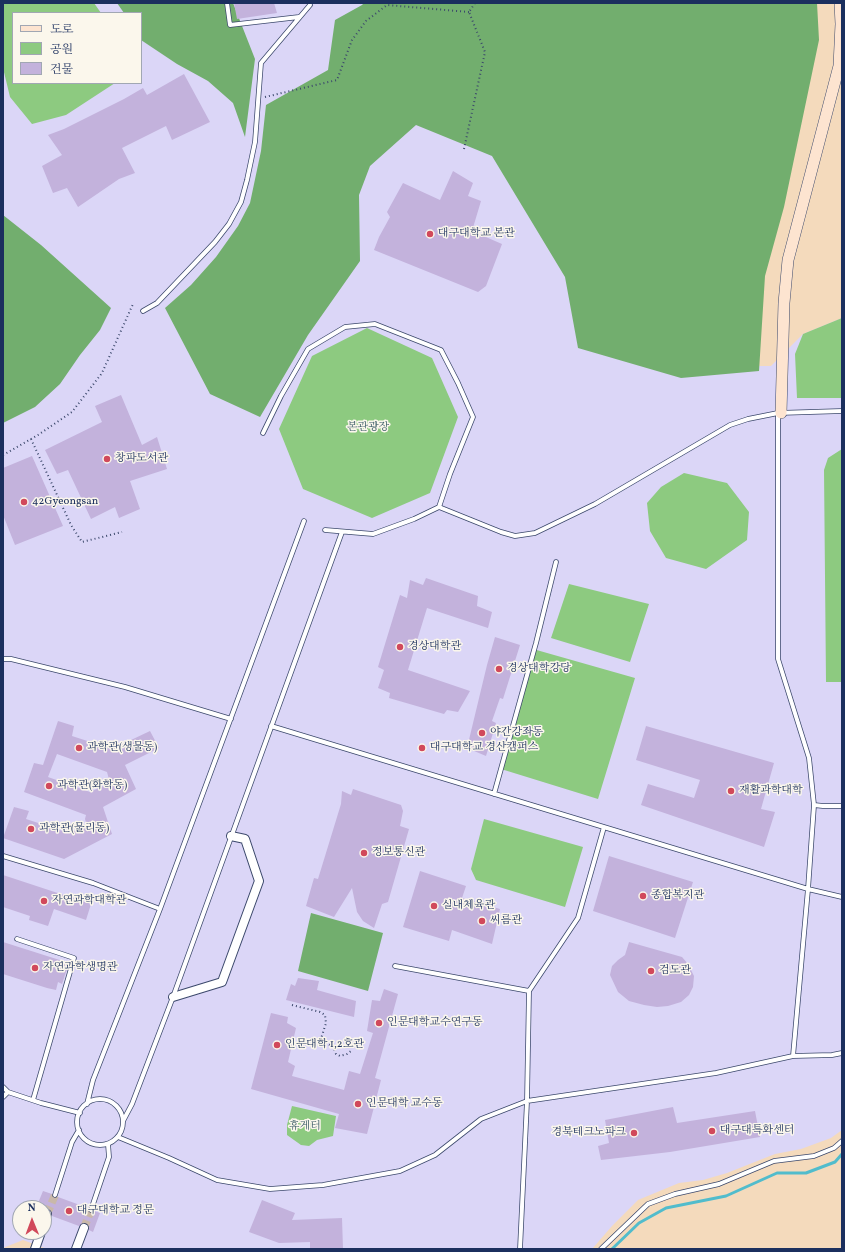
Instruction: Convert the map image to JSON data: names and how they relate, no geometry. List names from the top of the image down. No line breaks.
{"parks":["본관광장","휴게터"],"places":["대구대학교 본관","창파도서관","42Gyeongsan","경상대학관","경상대학강당","야간강좌동","과학관(생물동)","대구대학교 경산캠퍼스","과학관(화학동)","재활과학대학","과학관(물리동)","정보통신관","종합복지관","자연과학대학관","실내체육관","씨름관","자연과학생명관","검도관","인문대학교수연구동","인문대학 1,2호관","인문대학 교수동","대구대특화센터","경북테크노파크","대구대학교 정문"],"legend":["도로","공원","건물"],"north":"top"}
